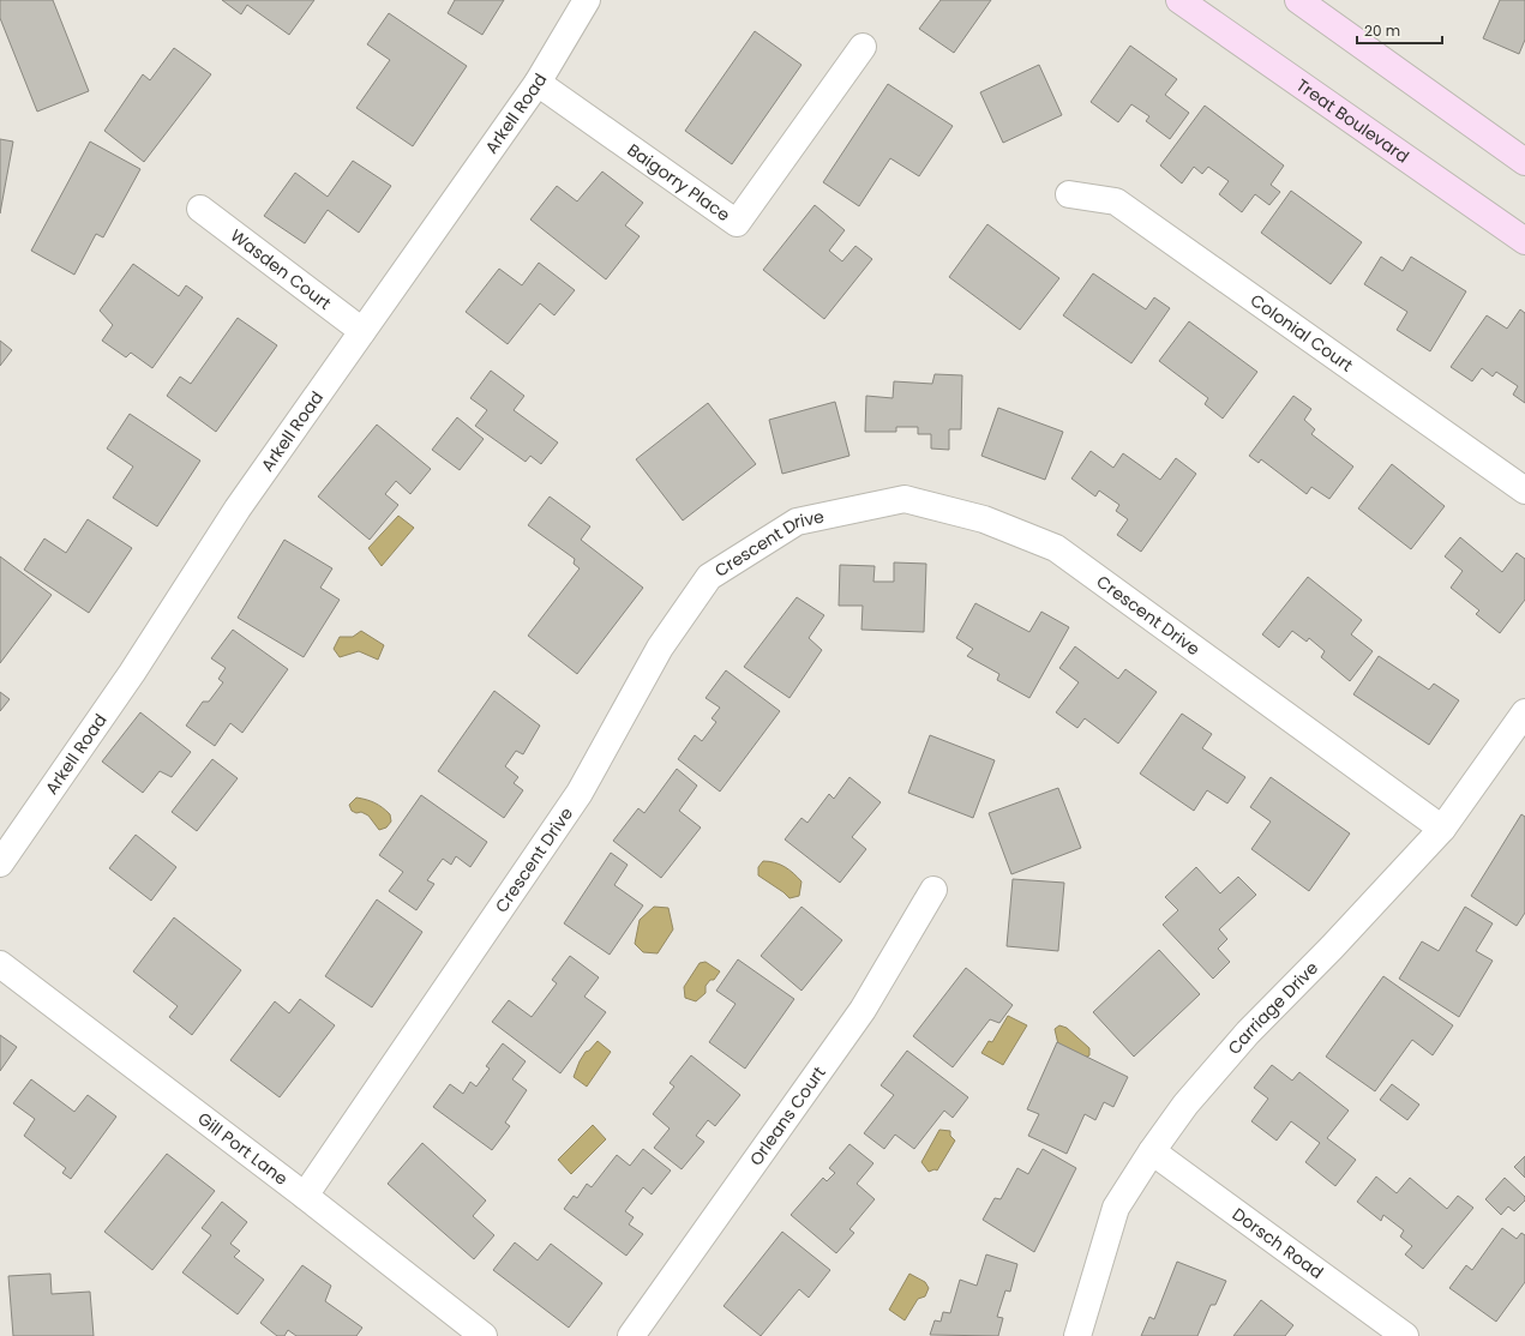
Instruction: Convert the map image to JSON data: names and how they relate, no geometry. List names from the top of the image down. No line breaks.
{"streets":{"main road":["Treat Boulevard"],"street":["Arkell Road","Baigorry Place","Wasden Court","Colonial Court","Crescent Drive","Carriage Drive","Orleans Court","Gill Port Lane","Dorsch Road"]},"crossings":[["Arkell Road","Baigorry Place"],["Arkell Road","Wasden Court"],["Crescent Drive","Carriage Drive"],["Crescent Drive","Gill Port Lane"],["Carriage Drive","Dorsch Road"]],"scale_bar":"20 m"}
